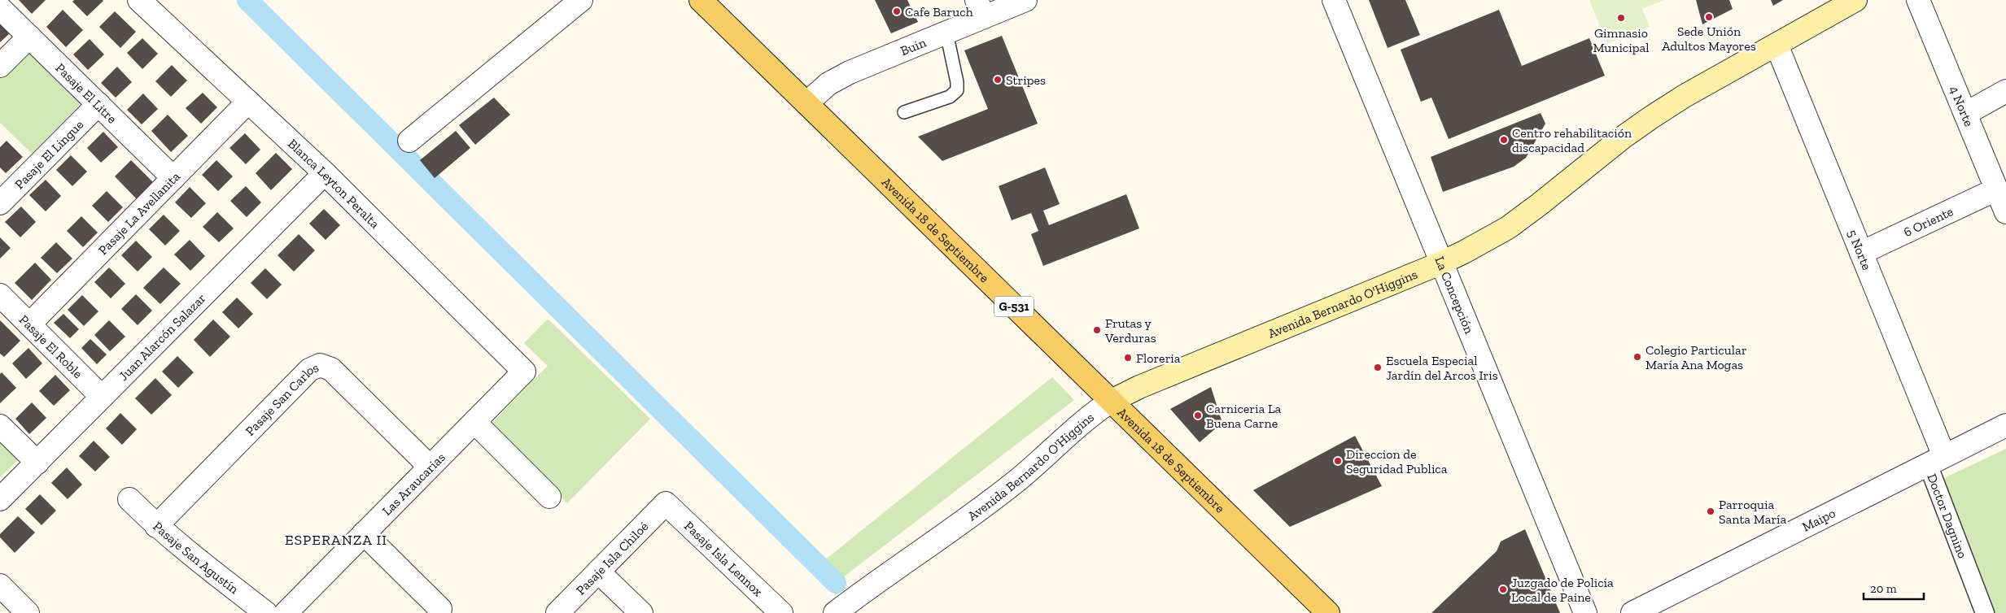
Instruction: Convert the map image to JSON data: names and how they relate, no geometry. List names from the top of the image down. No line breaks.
{"streets":{"main road":["Avenida 18 de Septiembre","Avenida Bernardo O'Higgins","G-531"],"street":["Buin","Pasaje El Litre","4 Norte","Pasaje El Lingue","Blanca Leyton Peralta","Pasaje La Avellanita","6 Oriente","5 Norte","La Concepción","Juan Alarcón Salazar","Pasaje El Roble","Pasaje San Carlos","Las Araucarias","Doctor Dagnino","Maipo","Pasaje San Agustín","Pasaje Isla Chiloé","Pasaje Isla Lennox"]},"crossings":[["Buin","Avenida 18 de Septiembre"],["Pasaje El Litre","Pasaje El Lingue"],["Pasaje El Litre","Pasaje La Avellanita"],["4 Norte","6 Oriente"],["Blanca Leyton Peralta","Pasaje La Avellanita"],["Blanca Leyton Peralta","Juan Alarcón Salazar"],["Blanca Leyton Peralta","Las Araucarias"],["Pasaje La Avellanita","Pasaje El Roble"],["6 Oriente","5 Norte"],["Avenida 18 de Septiembre","Avenida Bernardo O'Higgins"],["5 Norte","Avenida Bernardo O'Higgins"],["5 Norte","Doctor Dagnino"],["5 Norte","Maipo"],["La Concepción","Avenida Bernardo O'Higgins"],["Juan Alarcón Salazar","Pasaje El Roble"],["Pasaje San Carlos","Las Araucarias"],["Pasaje San Carlos","Pasaje San Agustín"],["Doctor Dagnino","Maipo"],["Pasaje Isla Chiloé","Pasaje Isla Lennox"]],"districts":["ESPERANZA II"],"places":["Cafe Baruch","Sede Unión Adultos Mayores","Gimnasio Municipal","Stripes","Centro rehabilitación discapacidad","Frutas y Verduras","Colegio Particular María Ana Mogas","Floreria","Escuela Especial Jardín del Arcos Iris","Carniceria La Buena Carne","Direccion de Seguridad Publica","Parroquia Santa María","Juzgado de Policía Local de Paine"],"scale_bar":"20 m"}
